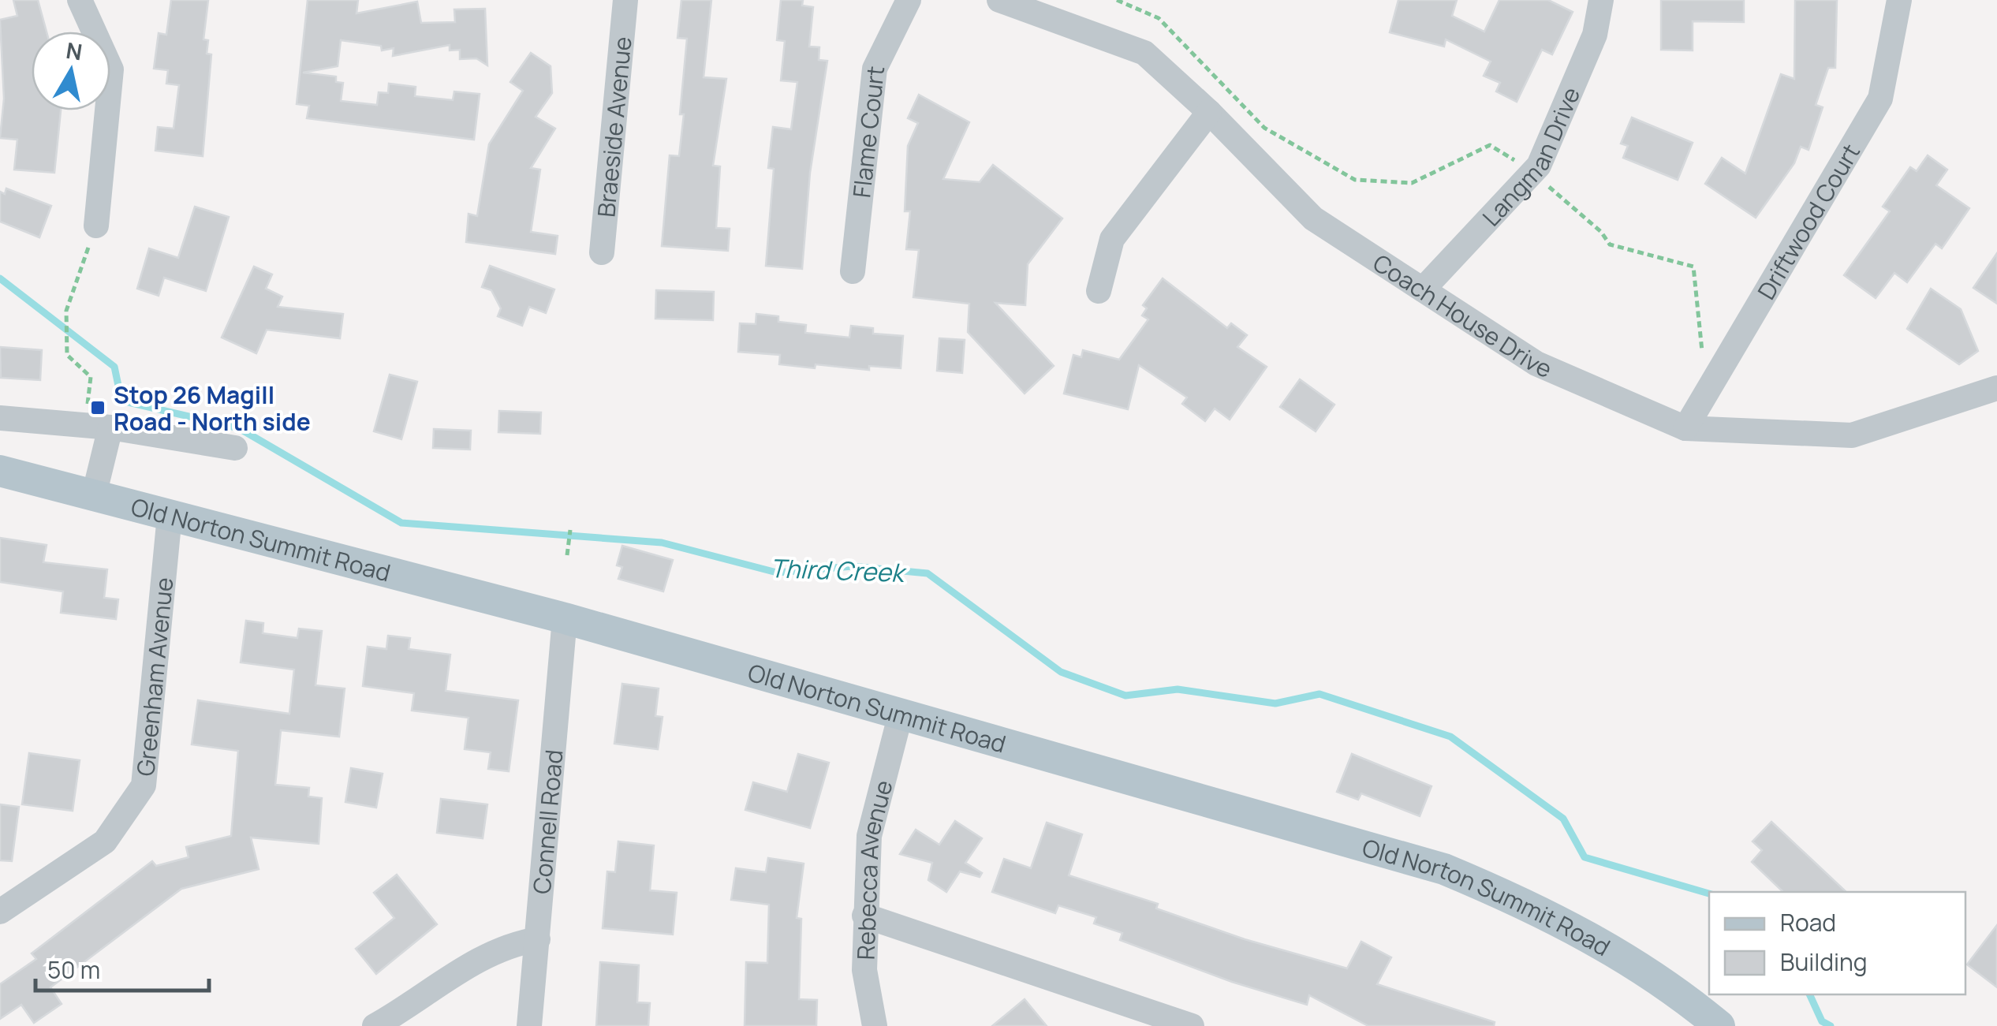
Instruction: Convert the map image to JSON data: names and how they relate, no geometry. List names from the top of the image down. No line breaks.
{"streets":{"main road":["Old Norton Summit Road"],"street":["Braeside Avenue","Flame Court","Langman Drive","Driftwood Court","Coach House Drive","Greenham Avenue","Connell Road","Rebecca Avenue"]},"crossings":[["Langman Drive","Coach House Drive"],["Driftwood Court","Coach House Drive"],["Old Norton Summit Road","Greenham Avenue"],["Old Norton Summit Road","Connell Road"],["Old Norton Summit Road","Rebecca Avenue"]],"water":["Third Creek"],"places":{"transit":["Stop 26 Magill Road - North side"]},"legend":["Road","Building"],"scale_bar":"50 m","north":"top"}
